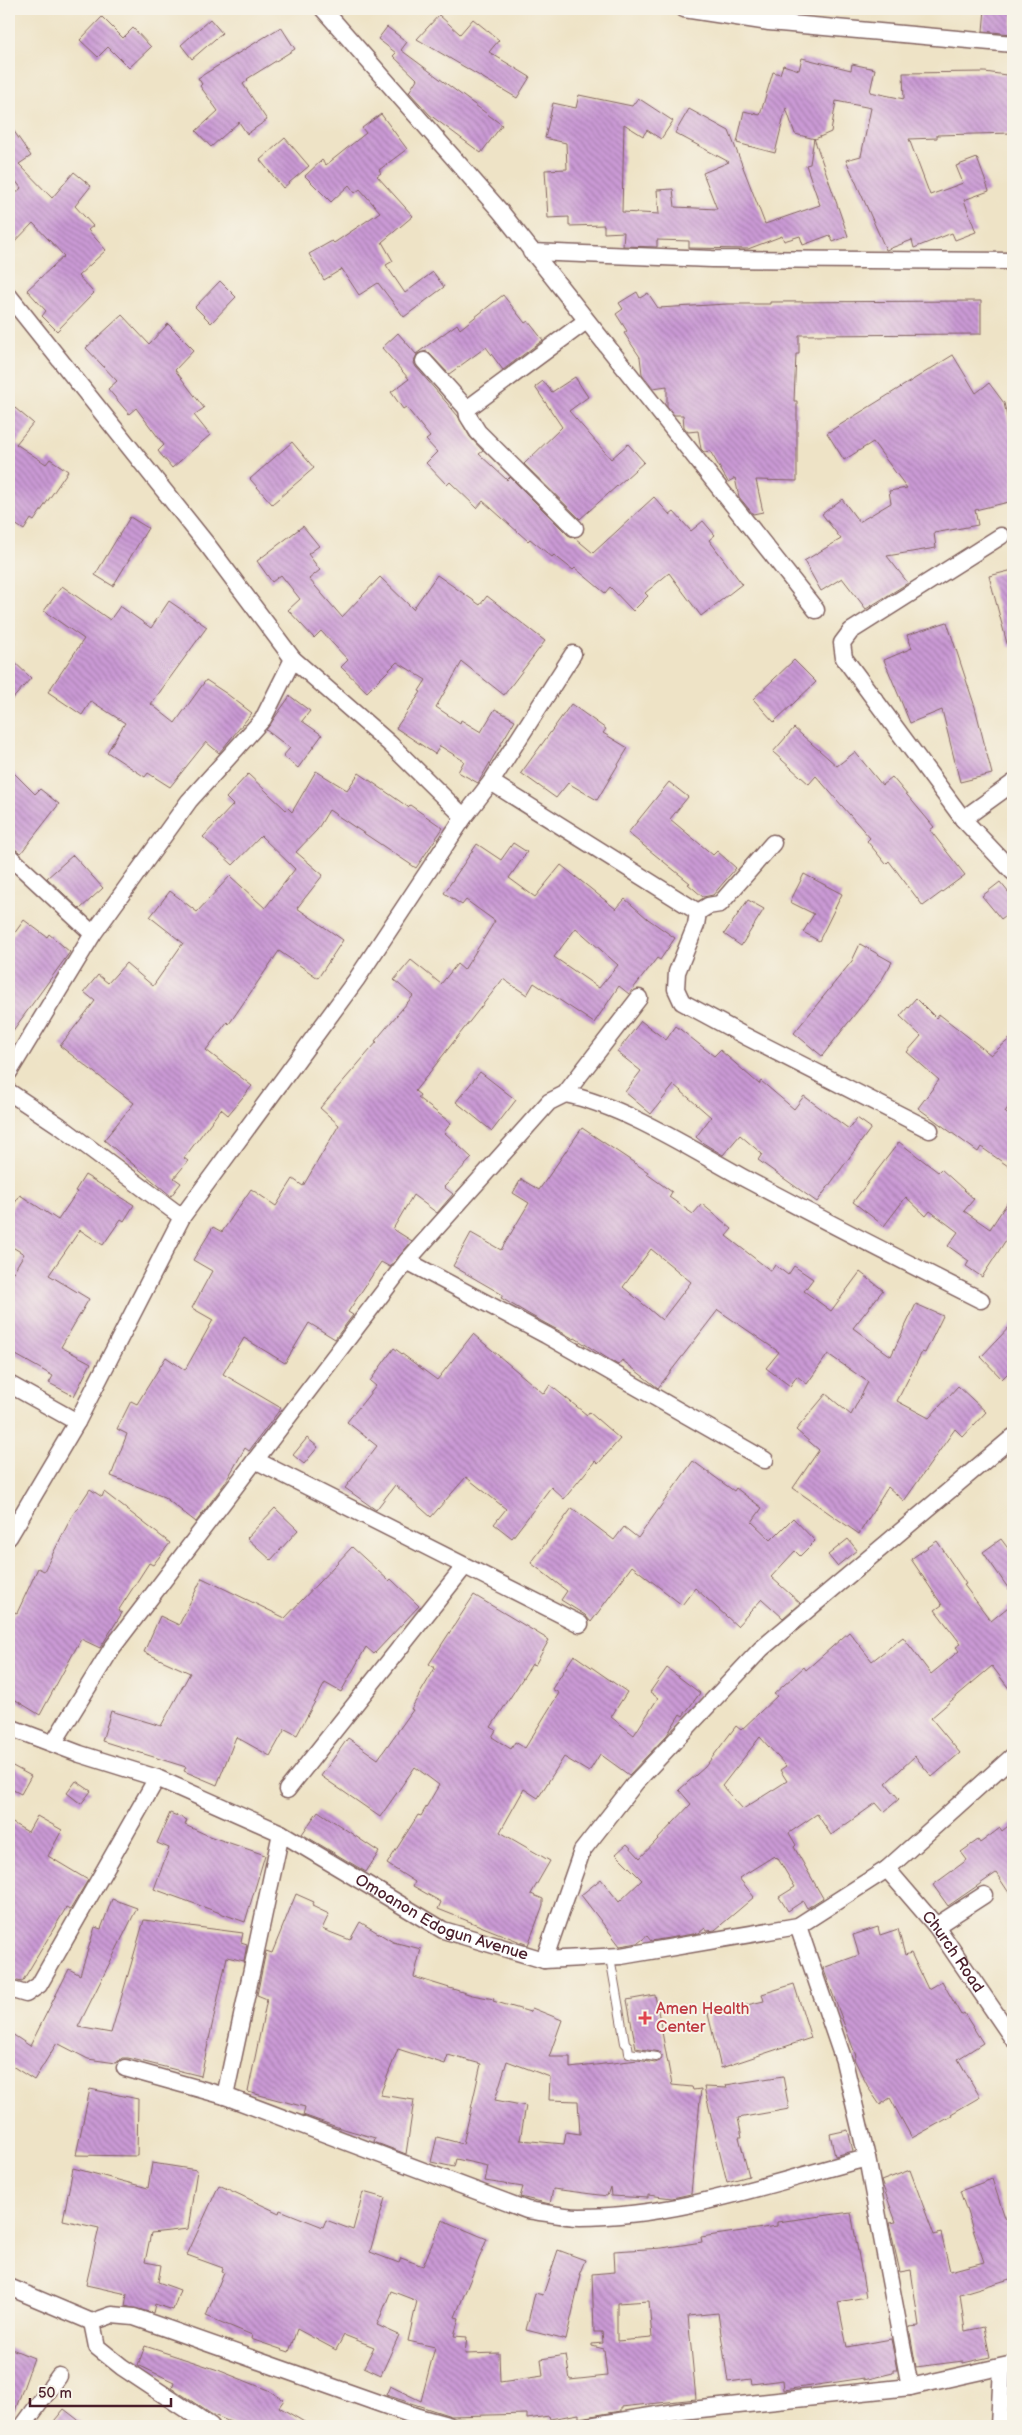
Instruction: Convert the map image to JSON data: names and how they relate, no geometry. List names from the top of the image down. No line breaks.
{"streets":{"street":["Omoanon Edogun Avenue","Church Road"]},"crossings":[["Omoanon Edogun Avenue","Church Road"]],"places":{"health":["Amen Health Center"]},"scale_bar":"50 m"}
